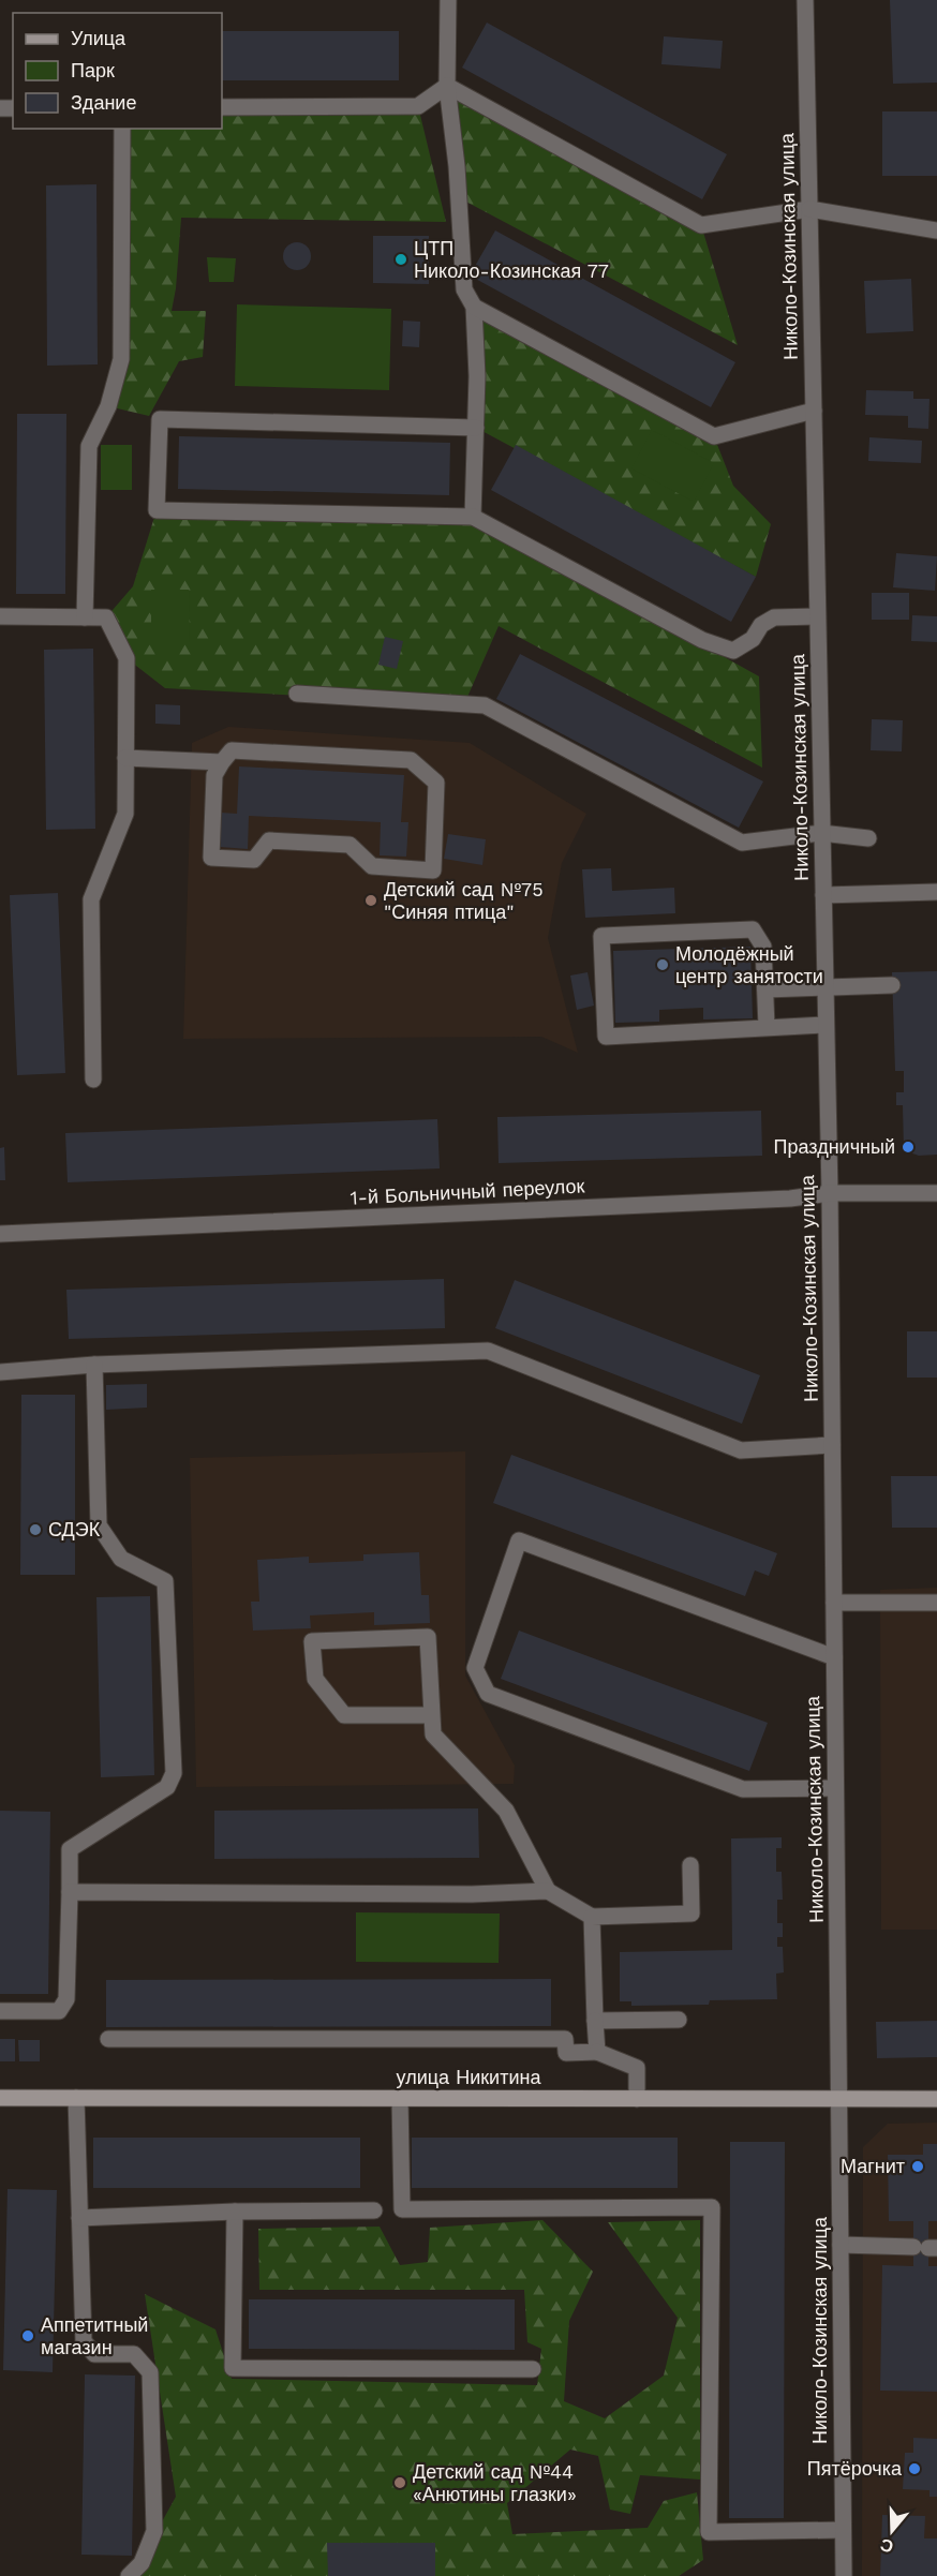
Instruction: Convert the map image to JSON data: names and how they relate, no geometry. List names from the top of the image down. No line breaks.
{"streets":{"street":["Николо-Козинская улица","1-й Больничный переулок","улица Никитина"]},"crossings":[["Николо-Козинская улица","1-й Больничный переулок"],["Николо-Козинская улица","улица Никитина"]],"places":["ЦТП Николо-Козинская 77","Детский сад №75 \"Синяя птица\"","Молодёжный центр занятости","Праздничный","СДЭК","Магнит","Аппетитный магазин","Пятёрочка","Детский сад №44 «Анютины глазки»"],"legend":["Улица","Парк","Здание"],"north":"bottom"}
